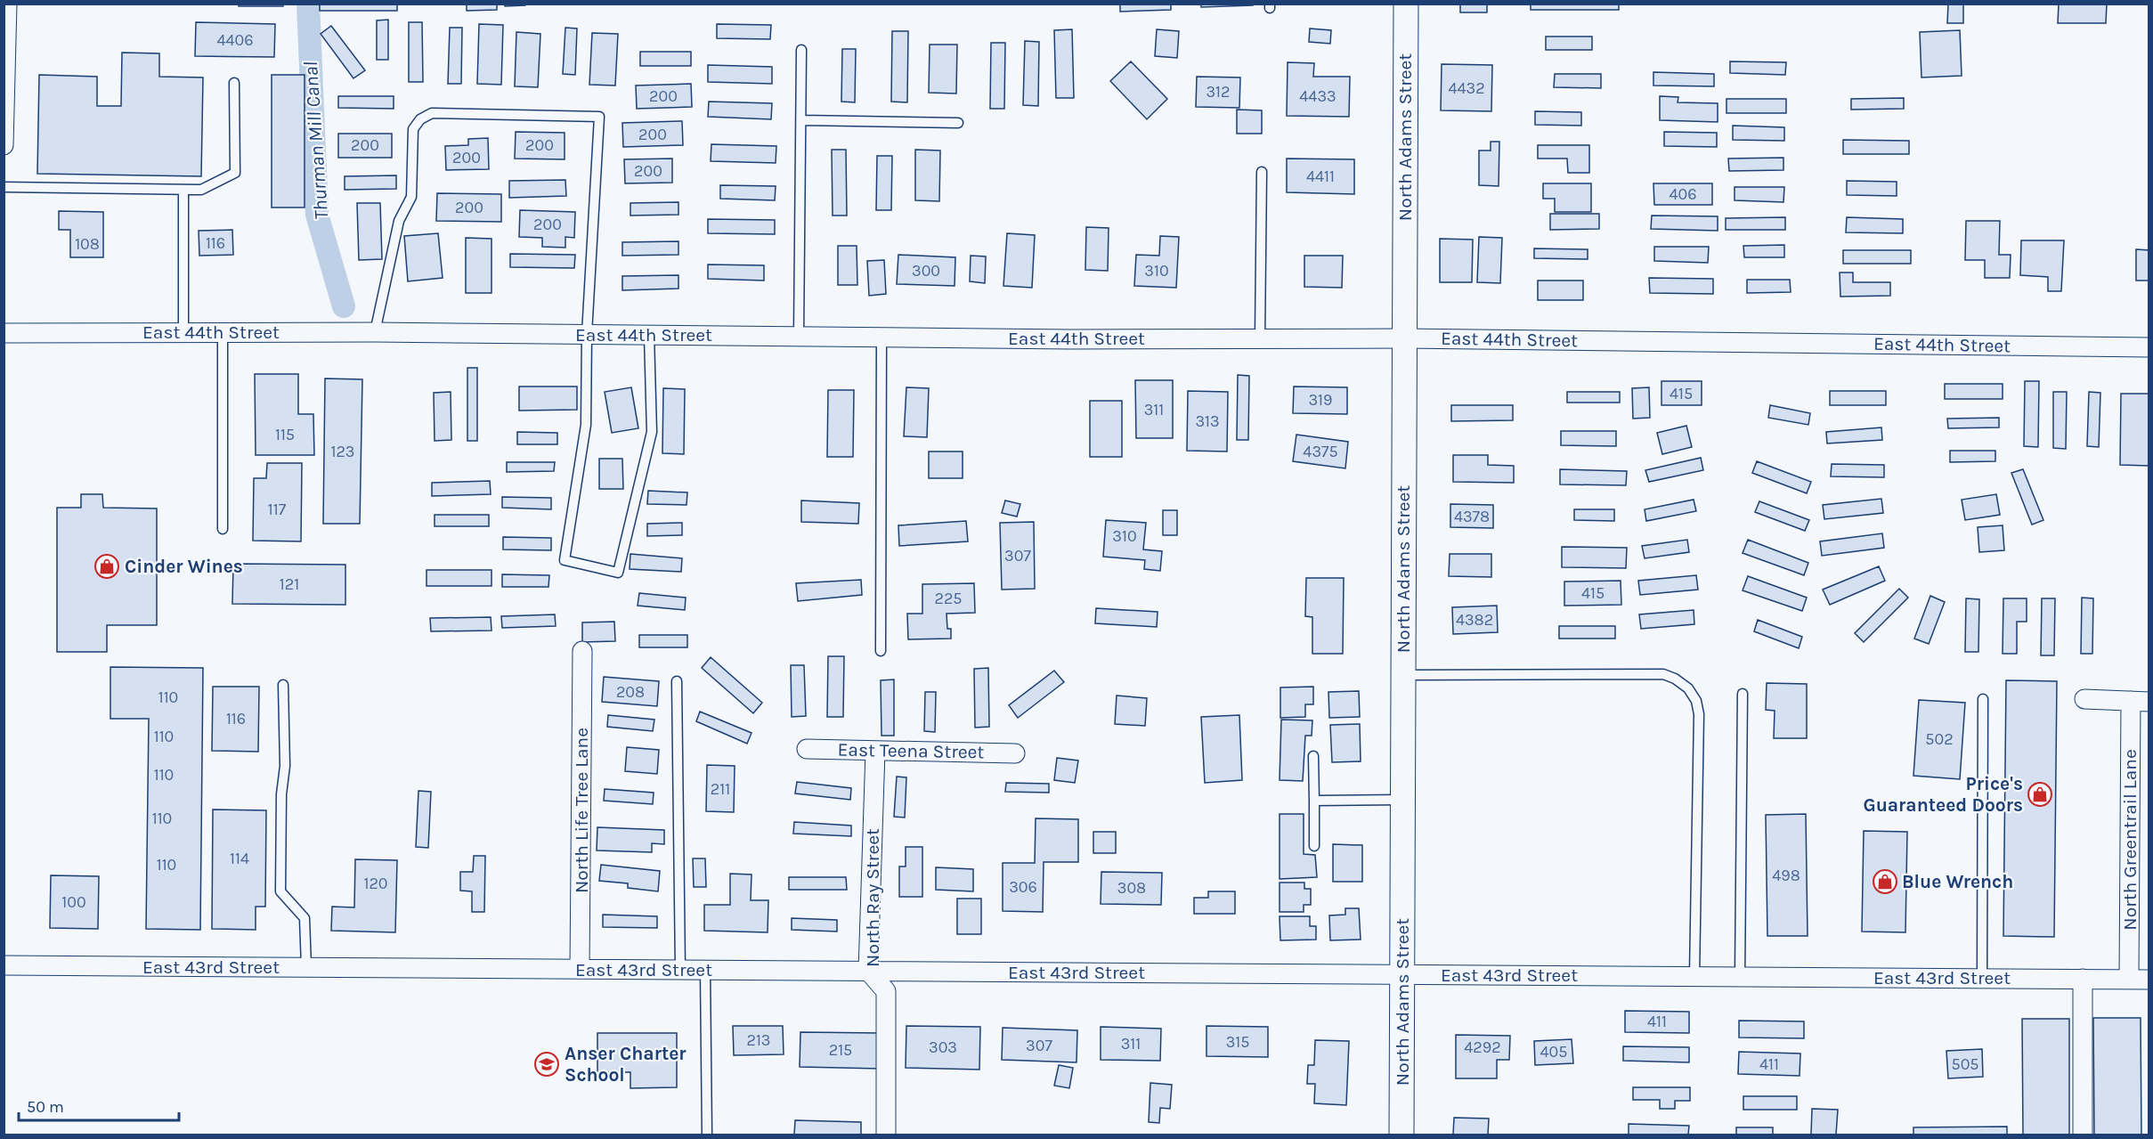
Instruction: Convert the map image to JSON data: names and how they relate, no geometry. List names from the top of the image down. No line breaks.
{"streets":{"street":["North Adams Street","East 44th Street","East Teena Street","North Life Tree Lane","North Greentrail Lane","North Ray Street","East 43rd Street"]},"crossings":[["North Adams Street","East 44th Street"],["North Adams Street","East 43rd Street"],["East Teena Street","North Ray Street"],["North Life Tree Lane","East 43rd Street"],["North Greentrail Lane","East 43rd Street"],["North Ray Street","East 43rd Street"]],"water":["Thurman Mill Canal"],"places":{"shop":["Cinder Wines","Price's Guaranteed Doors","Blue Wrench"],"school or university":["Anser Charter School"]},"house_numbers":["4406","4432","312","200","4433","200","200","200","200","200","4411","406","200","200","116","108","300","310","415","319","311","313","115","123","4375","117","4378","310","307","121","415","225","4382","208","110","116","110","502","110","211","110","114","110","498","120","306","308","100","411","213","315","311","307","303","4292","215","405","411","505"],"scale_bar":"50 m"}
